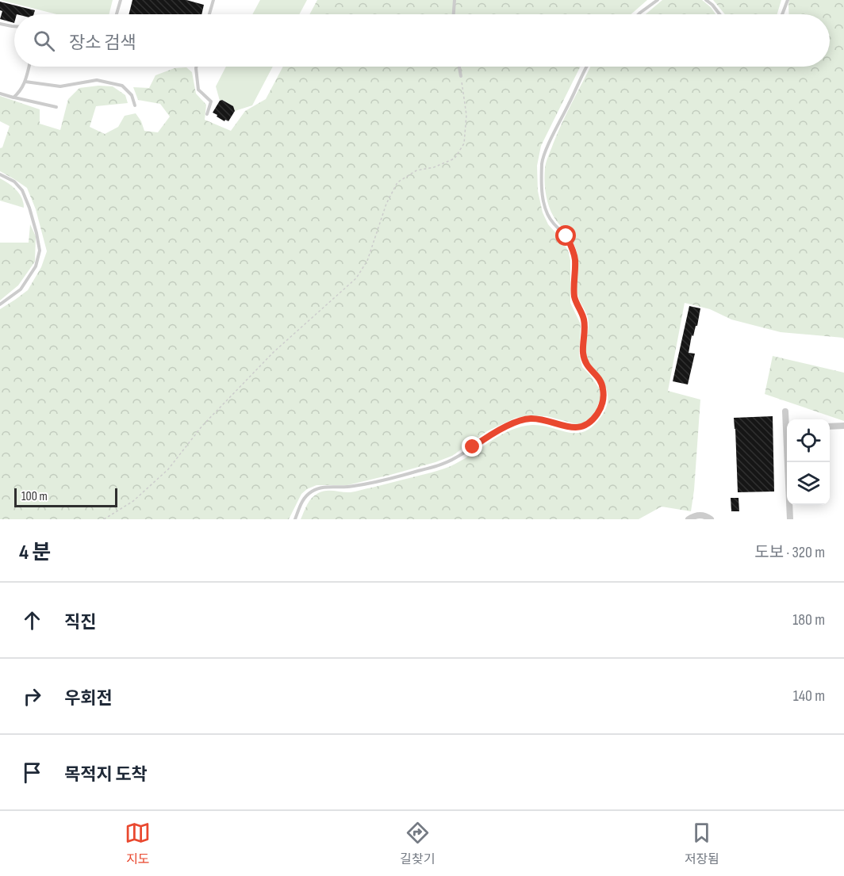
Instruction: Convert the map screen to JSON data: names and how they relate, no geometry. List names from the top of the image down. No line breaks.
{"scale_bar":"100 m","page":{"search":"장소 검색","scale":"100 m","heading":["4 분","도보 · 320 m"],"list":[["직진","180 m"],["우회전","140 m"],"목적지 도착"],"nav":["지도","길찾기","저장됨"]}}
